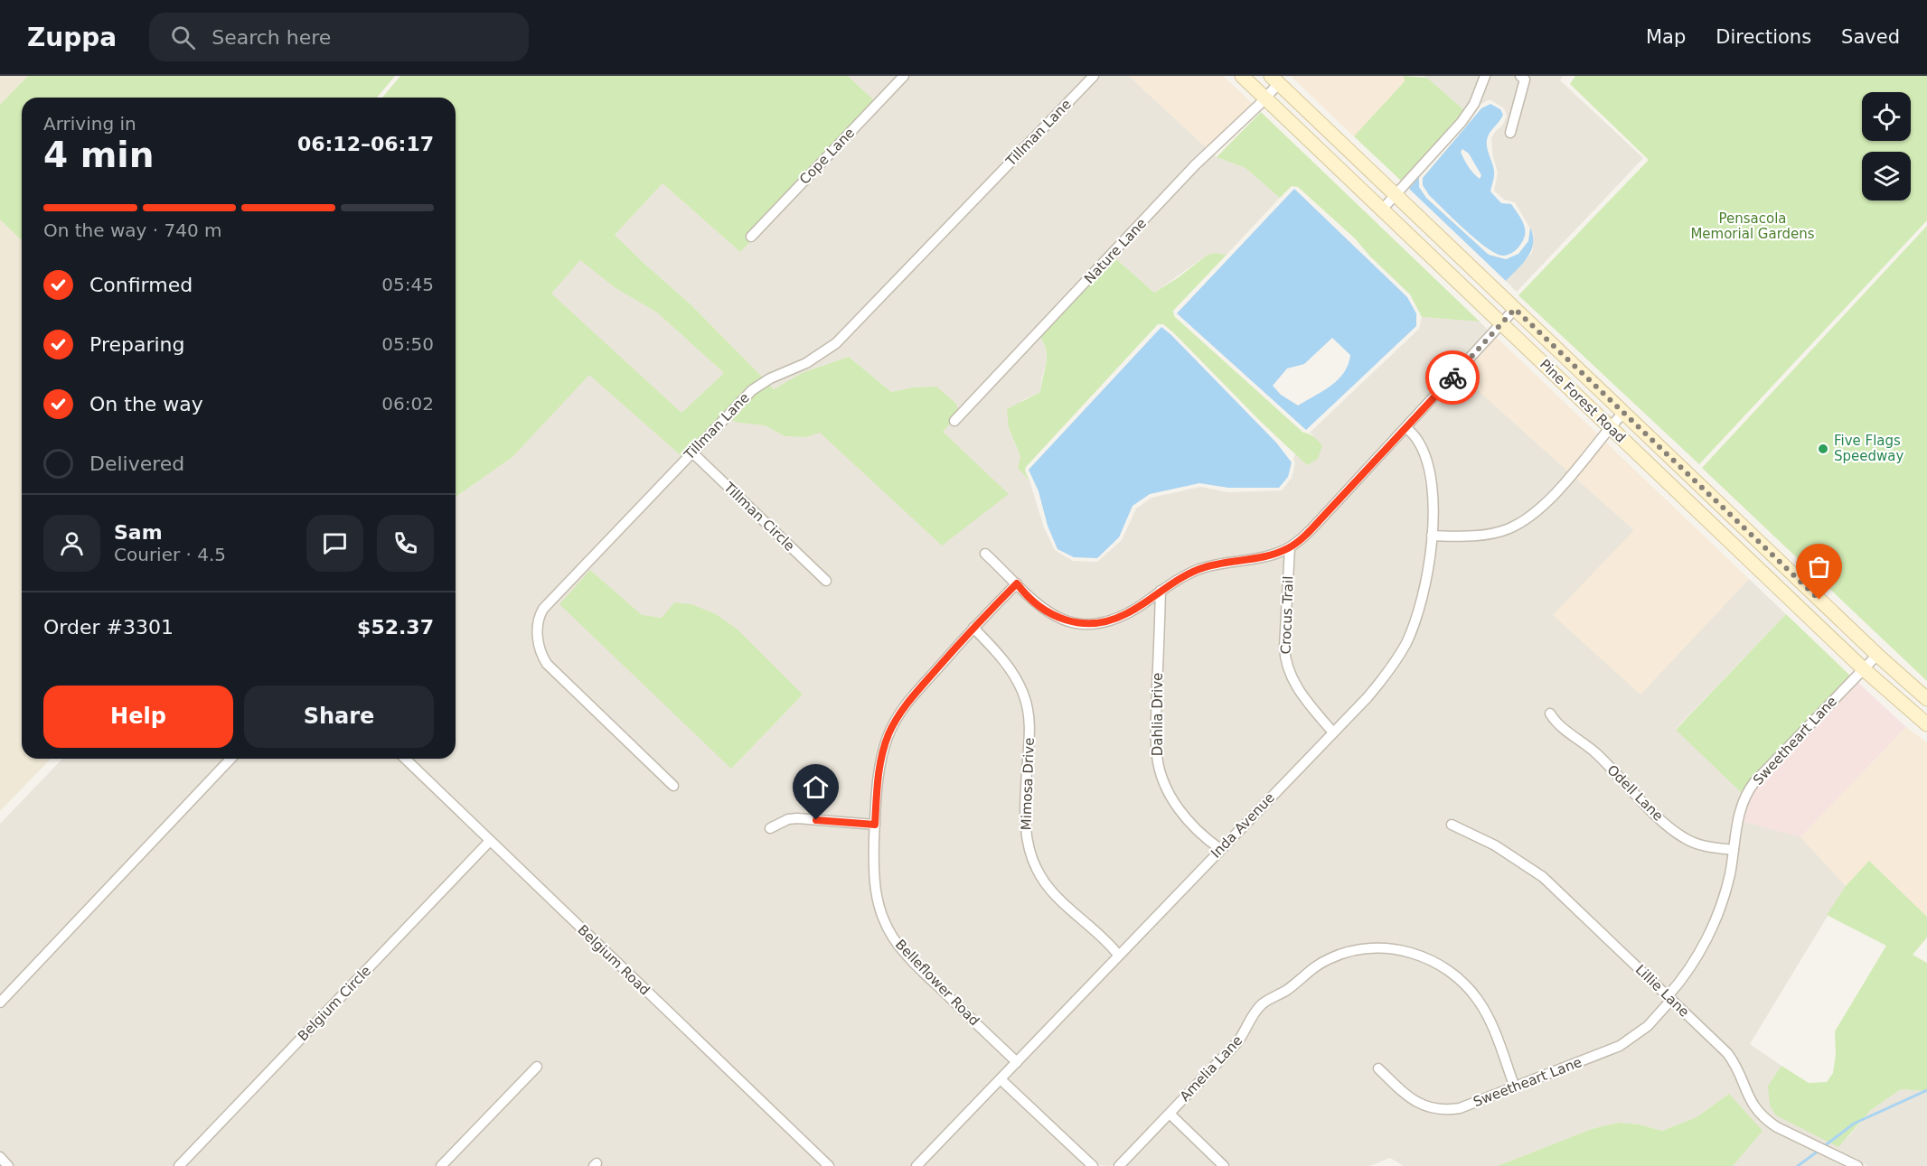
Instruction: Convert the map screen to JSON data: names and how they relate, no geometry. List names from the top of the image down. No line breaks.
{"streets":{"main road":["Pine Forest Road"],"street":["Tillman Lane","Cope Lane","Nature Lane","Tillman Circle","Crocus Trail","Dahlia Drive","Sweetheart Lane","Mimosa Drive","Odell Lane","Inda Avenue","Belgium Road","Belleflower Road","Lillie Lane","Belgium Circle","Amelia Lane"]},"crossings":[["Tillman Lane","Tillman Circle"],["Nature Lane","Pine Forest Road"],["Pine Forest Road","Sweetheart Lane"],["Crocus Trail","Inda Avenue"],["Dahlia Drive","Inda Avenue"],["Sweetheart Lane","Odell Lane"],["Sweetheart Lane","Lillie Lane"],["Sweetheart Lane","Amelia Lane"],["Mimosa Drive","Inda Avenue"],["Mimosa Drive","Belleflower Road"],["Inda Avenue","Belleflower Road"],["Belgium Road","Belgium Circle"]],"parks":["Pensacola Memorial Gardens"],"places":["Five Flags Speedway"],"page":{"header":"Zuppa","search":"Search here","nav":["Map","Directions","Saved"],"heading":["4 min","Arriving in","06:12–06:17"],"panel":["Sam","Courier · 4.5","Order #3301","$52.37"],"bar":"On the way · 740 m","list":[["Confirmed","05:45"],["Preparing","05:50"],["On the way","06:02"],"Delivered"],"buttons":["Help","Share"]}}
